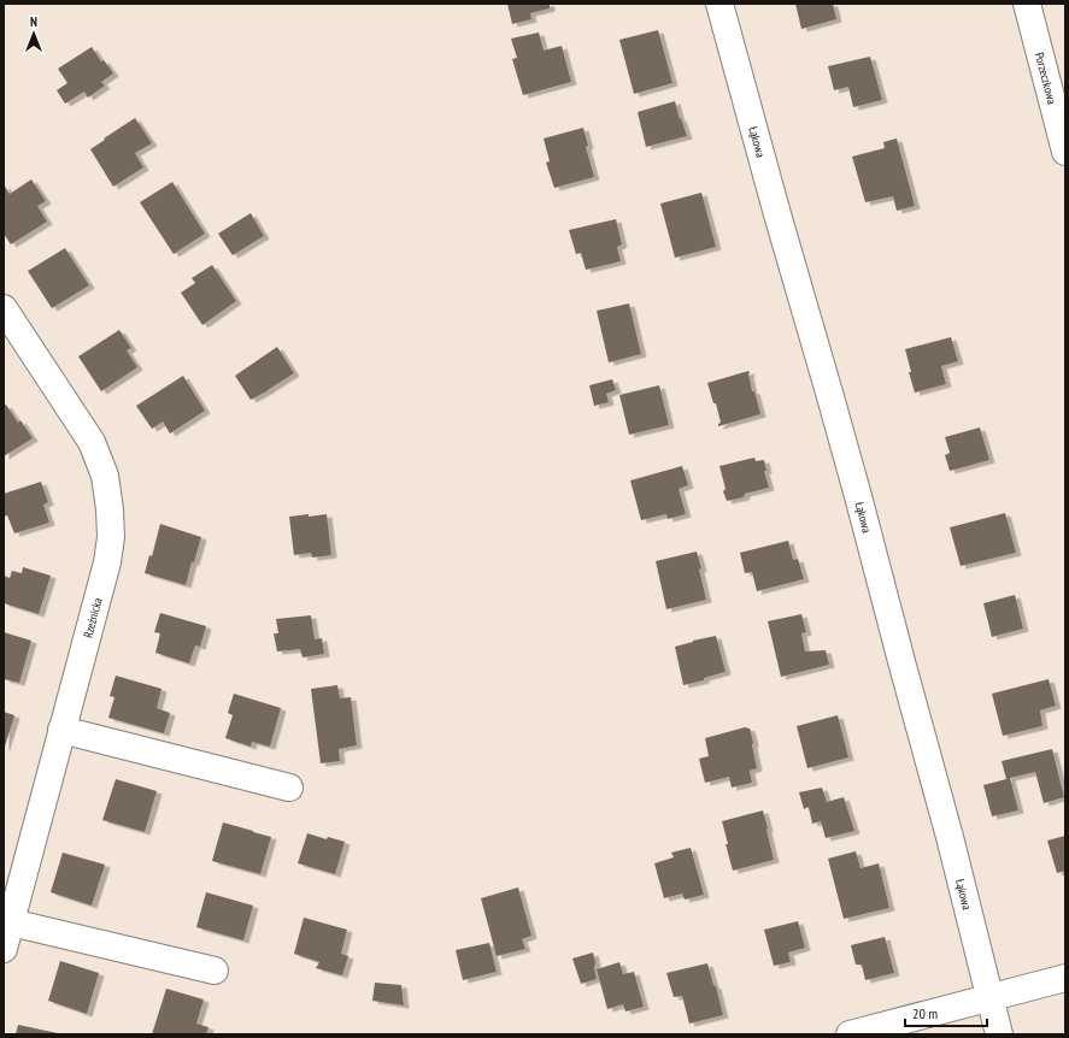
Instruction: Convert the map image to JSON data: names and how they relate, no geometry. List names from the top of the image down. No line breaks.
{"streets":{"street":["Porzeczkowa","Łąkowa","Rzeźnicka"]},"scale_bar":"20 m","north":"top"}
